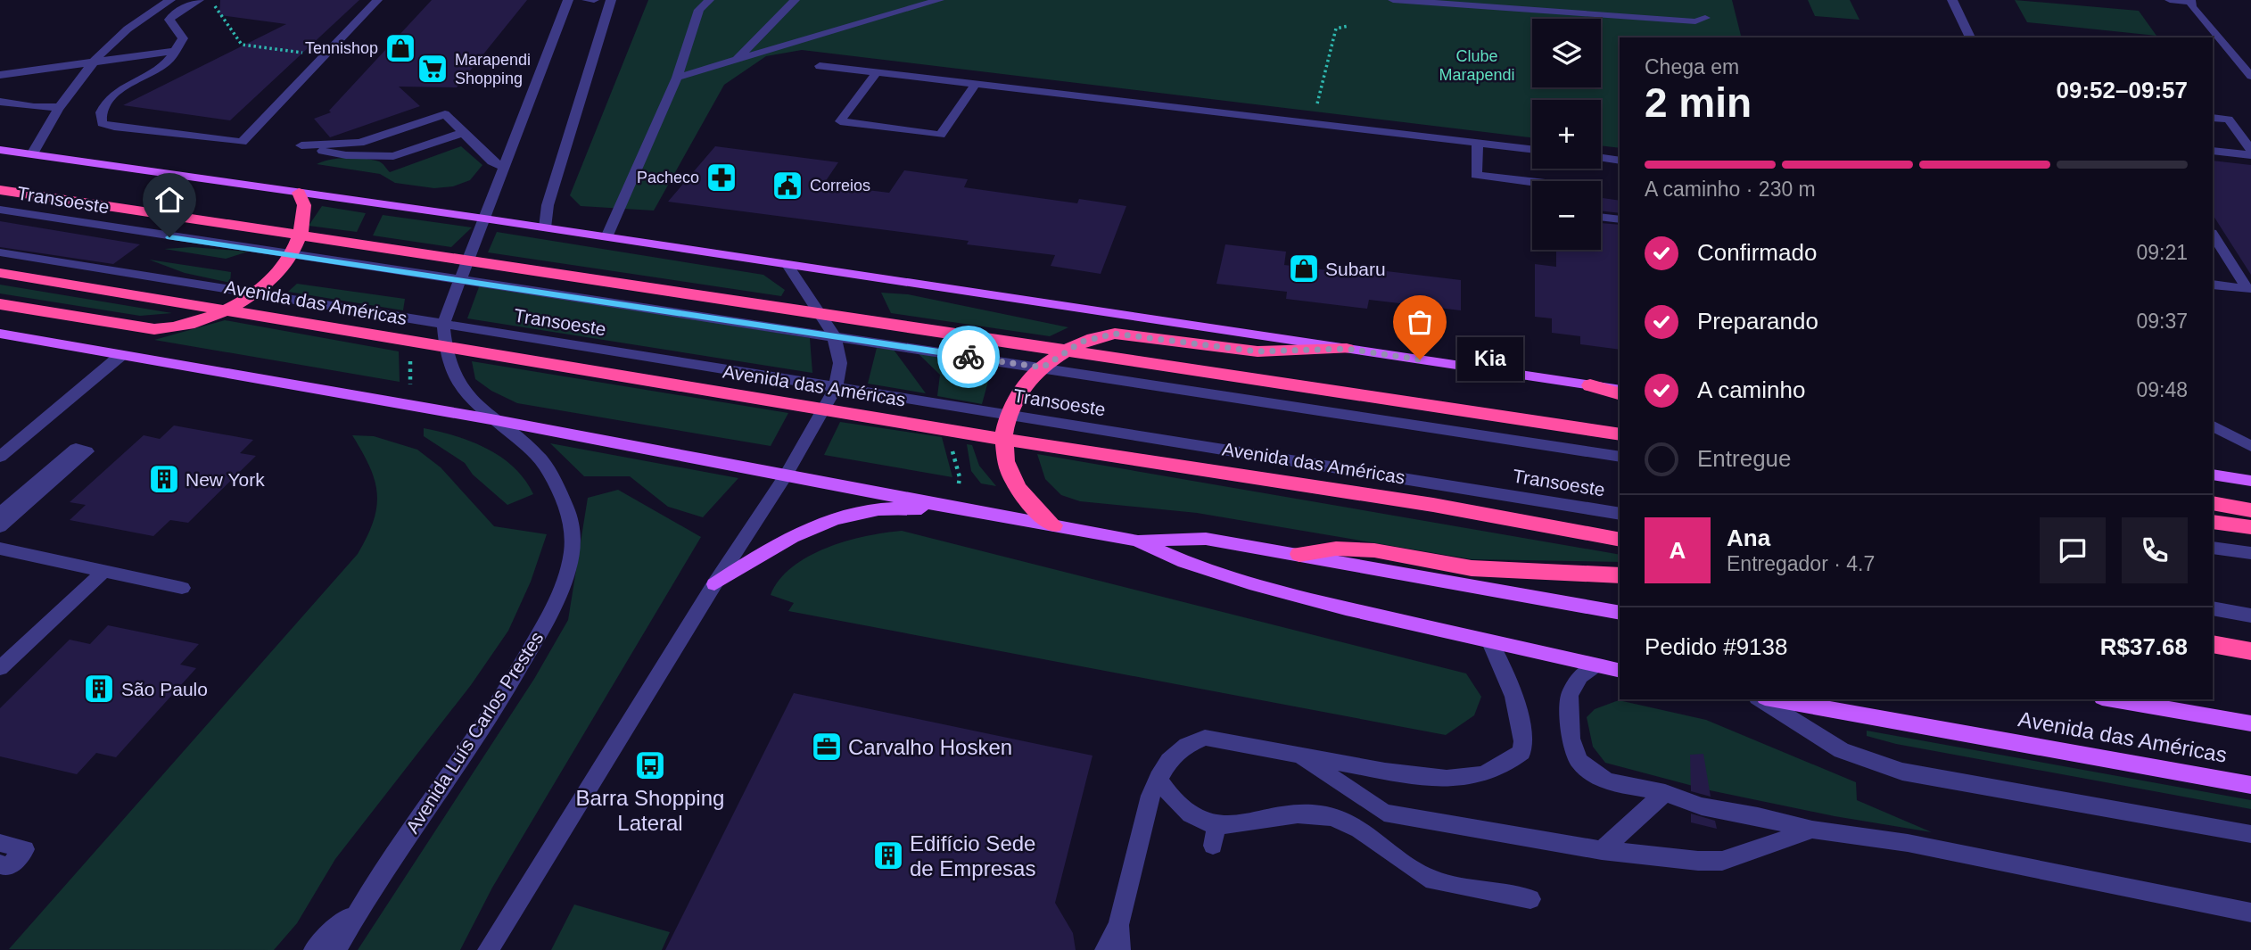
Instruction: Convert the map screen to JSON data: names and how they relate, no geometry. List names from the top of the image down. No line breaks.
{"streets":{"highway":["Avenida das Américas"],"street":["Transoeste","Avenida Luís Carlos Prestes"]},"crossings":[["Transoeste","Avenida Luís Carlos Prestes"],["Avenida das Américas","Avenida Luís Carlos Prestes"]],"parks":["Clube Marapendi"],"places":{"shop":["Tennishop","Subaru"],"supermarket":["Marapendi Shopping"],"pharmacy":["Pacheco"],"public building":["Correios"],"other":["Kia"],"building":["New York","São Paulo","Edifício Sede de Empresas"],"office":["Carvalho Hosken"],"bus stop":["Barra Shopping Lateral"]},"page":{"map_buttons":["+","−"],"heading":["2 min","Chega em","09:52–09:57"],"panel":["Ana","Entregador · 4.7","Pedido #9138","R$37.68"],"bar":"A caminho · 230 m","list":[["Confirmado","09:21"],["Preparando","09:37"],["A caminho","09:48"],"Entregue"],"bubble":"Kia","round":"A"}}
